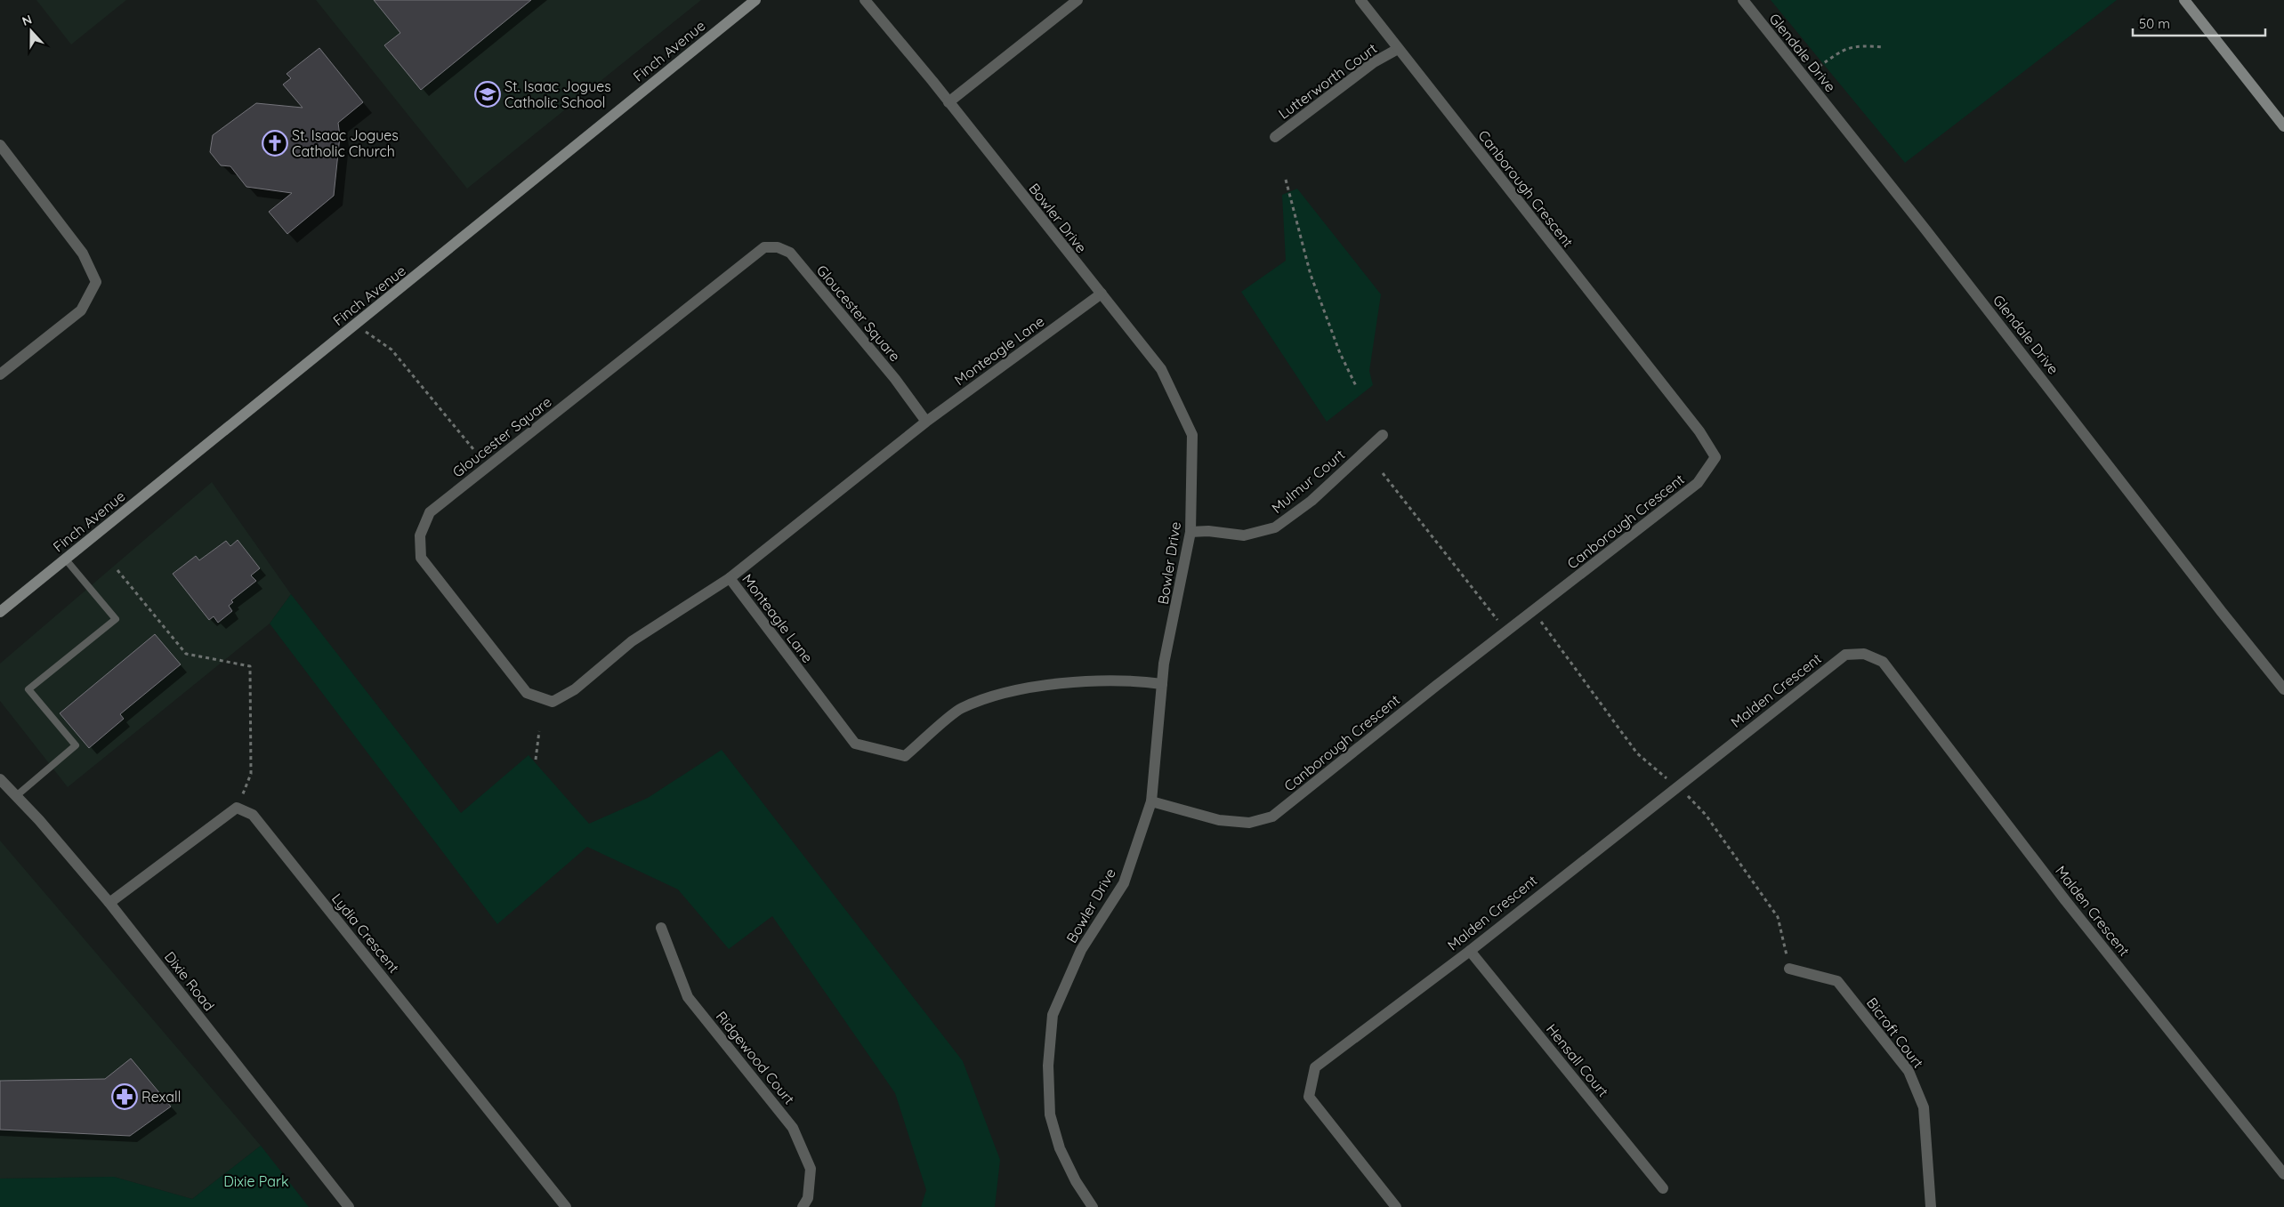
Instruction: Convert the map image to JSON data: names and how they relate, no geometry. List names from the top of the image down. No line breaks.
{"streets":{"main road":["Finch Avenue"],"street":["Glendale Drive","Lutterworth Court","Canborough Crescent","Bowler Drive","Gloucester Square","Monteagle Lane","Mulmur Court","Malden Crescent","Lydia Crescent","Dixie Road","Bicroft Court","Ridgewood Court","Hensall Court"]},"crossings":[["Lutterworth Court","Canborough Crescent"],["Canborough Crescent","Bowler Drive"],["Bowler Drive","Monteagle Lane"],["Bowler Drive","Mulmur Court"],["Gloucester Square","Monteagle Lane"],["Malden Crescent","Hensall Court"]],"parks":["Dixie Park"],"places":{"school or university":["St. Isaac Jogues Catholic School"],"church":["St. Isaac Jogues Catholic Church"],"pharmacy":["Rexall"]},"scale_bar":"50 m","north":"top"}
